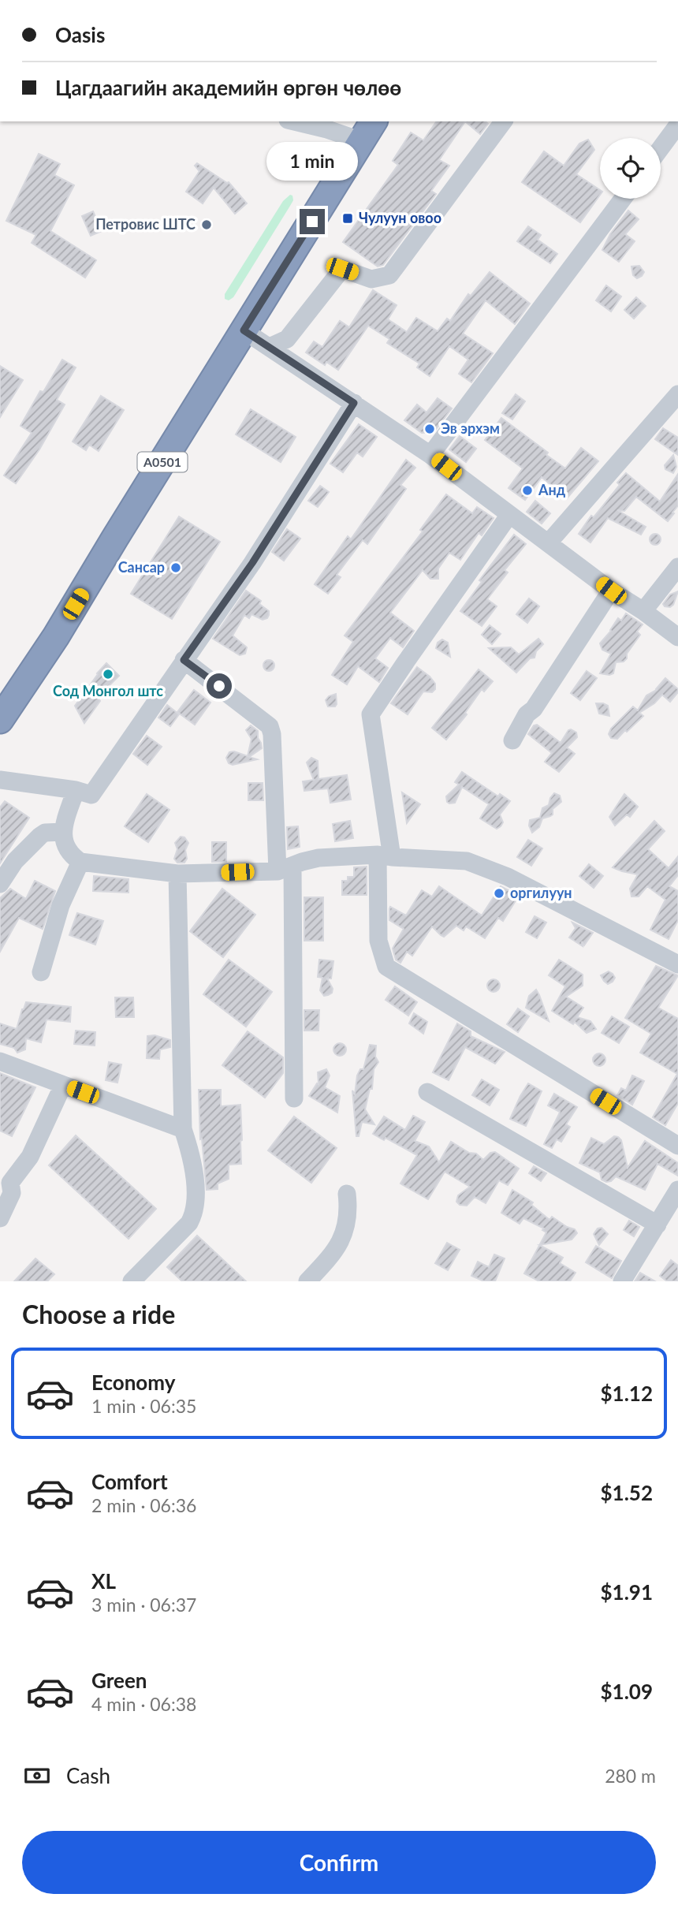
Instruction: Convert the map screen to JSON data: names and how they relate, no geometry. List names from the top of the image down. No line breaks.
{"streets":{"highway":["A0501"]},"places":{"transit":["Чулуун овоо"],"other":["Петровис ШТС","Эв эрхэм","Анд","Сансар","Сод Монгол штс","оргилуун"]},"page":{"banner":["Oasis","Цагдаагийн академийн өргөн чөлөө"],"bubble":"1 min","heading":"Choose a ride","list":[{"name":"Economy","note":"1 min · 06:35","value":"$1.12"},{"name":"Comfort","note":"2 min · 06:36","value":"$1.52"},{"name":"XL","note":"3 min · 06:37","value":"$1.91"},{"name":"Green","note":"4 min · 06:38","value":"$1.09"}],"pay":["Cash","280 m"],"buttons":"Confirm"}}
